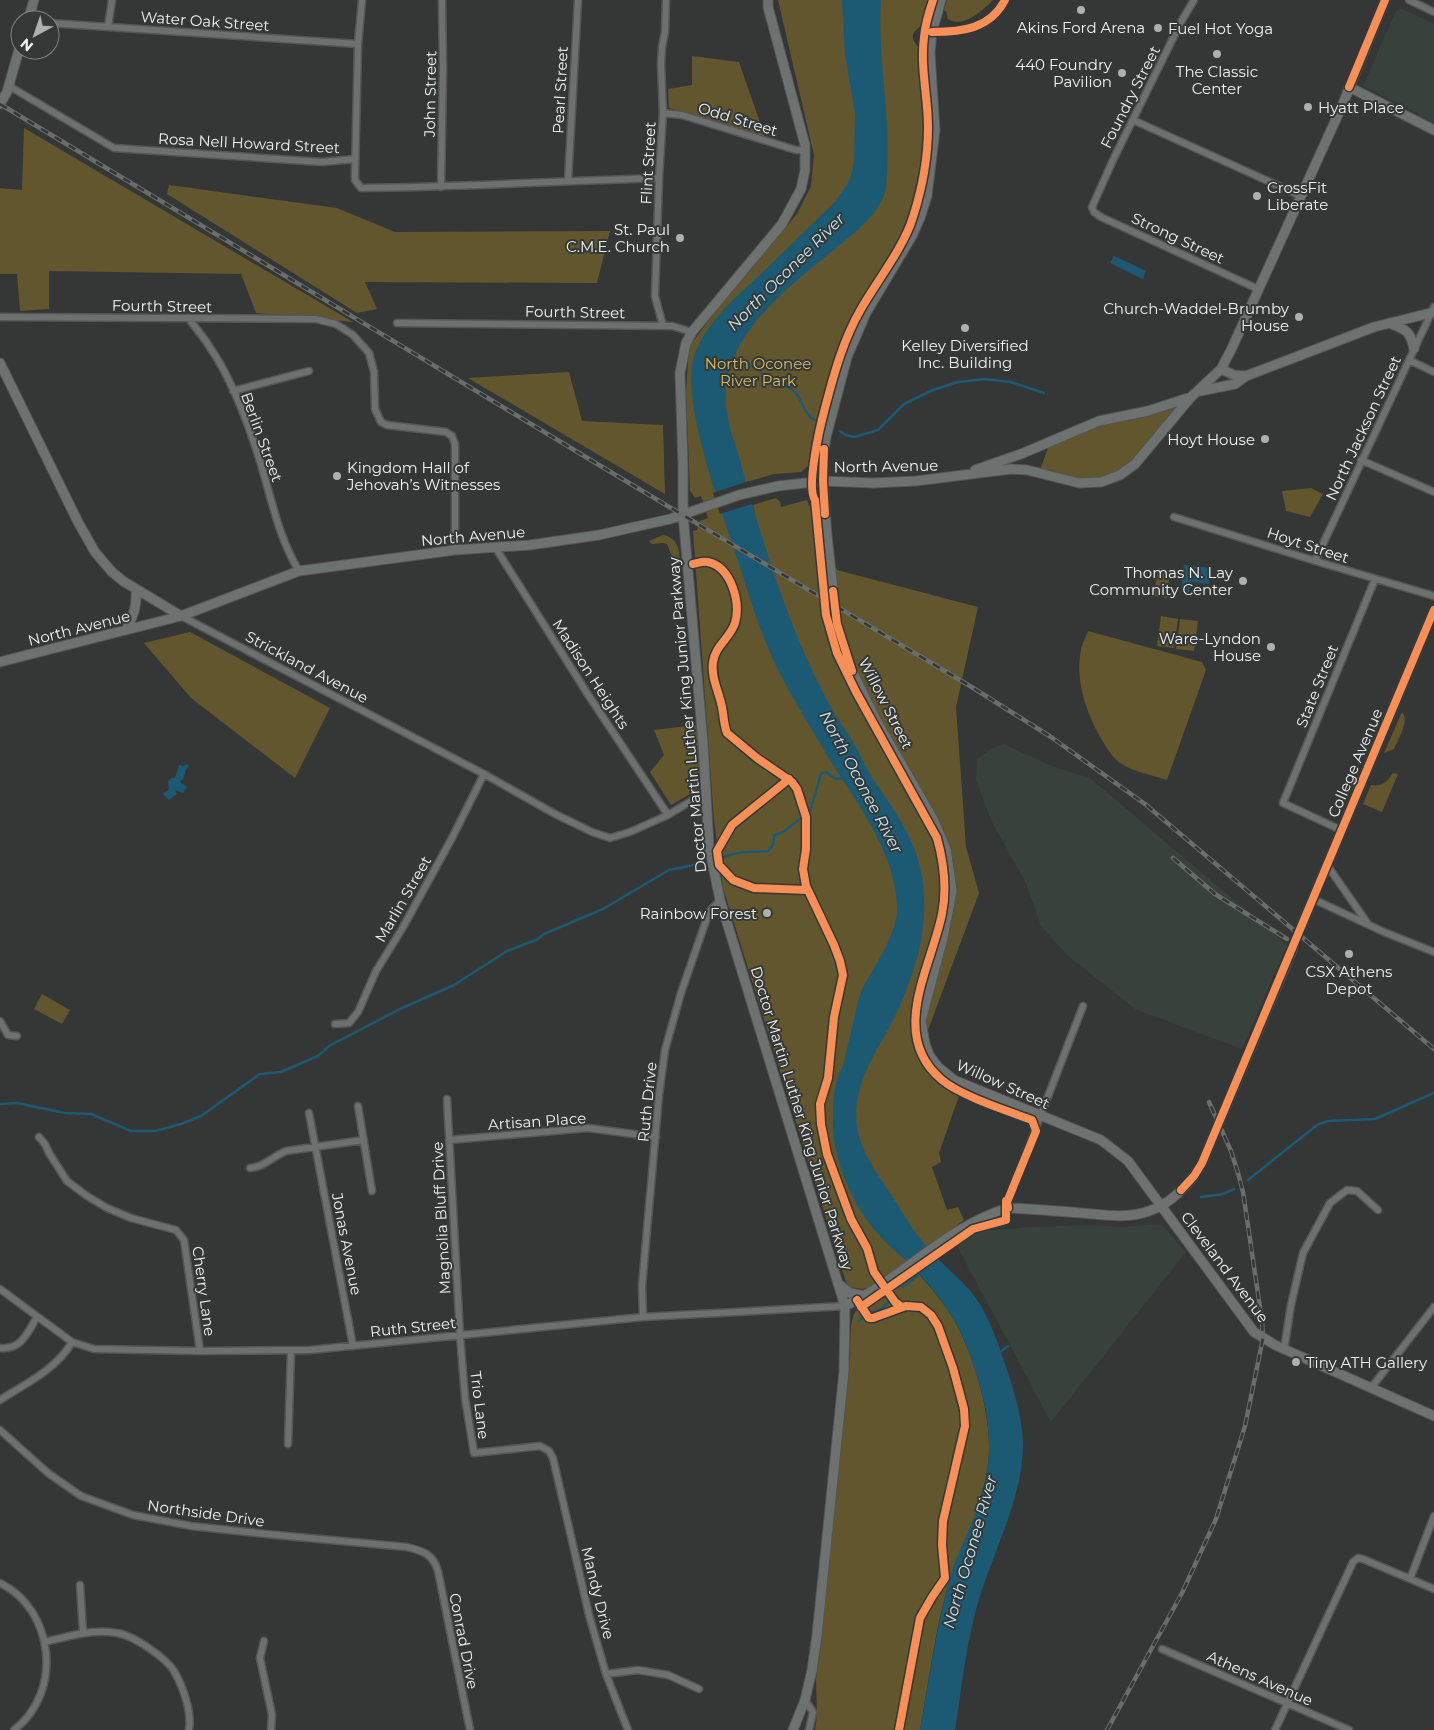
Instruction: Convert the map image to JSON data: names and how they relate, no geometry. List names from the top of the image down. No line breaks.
{"streets":{"street":["Water Oak Street","Pearl Street","John Street","Foundry Street","Odd Street","Rosa Nell Howard Street","Flint Street","Strong Street","Fourth Street","North Jackson Street","Berlin Street","North Avenue","Hoyt Street","Strickland Avenue","Madison Heights","State Street","Willow Street","Doctor Martin Luther King Junior Parkway","College Avenue","Marlin Street","Ruth Drive","Artisan Place","Magnolia Bluff Drive","Jonas Avenue","Cleveland Avenue","Cherry Lane","Ruth Street","Trio Lane","Northside Drive","Mandy Drive","Conrad Drive","Athens Avenue"]},"crossings":[["Pearl Street","Rosa Nell Howard Street"],["John Street","Rosa Nell Howard Street"],["Foundry Street","Strong Street"],["Odd Street","Flint Street"],["Odd Street","Doctor Martin Luther King Junior Parkway"],["Rosa Nell Howard Street","Flint Street"],["Flint Street","Fourth Street"],["Strong Street","North Avenue"],["Fourth Street","Berlin Street"],["Fourth Street","North Avenue"],["Fourth Street","Doctor Martin Luther King Junior Parkway"],["North Jackson Street","Hoyt Street"],["Berlin Street","North Avenue"],["North Avenue","Strickland Avenue"],["North Avenue","Madison Heights"],["North Avenue","Willow Street"],["North Avenue","Doctor Martin Luther King Junior Parkway"],["Hoyt Street","State Street"],["Strickland Avenue","Madison Heights"],["Strickland Avenue","Doctor Martin Luther King Junior Parkway"],["Strickland Avenue","Marlin Street"],["State Street","College Avenue"],["Willow Street","Cleveland Avenue"],["Doctor Martin Luther King Junior Parkway","Ruth Drive"],["Doctor Martin Luther King Junior Parkway","Ruth Street"],["Ruth Drive","Artisan Place"],["Ruth Drive","Ruth Street"],["Artisan Place","Magnolia Bluff Drive"],["Magnolia Bluff Drive","Ruth Street"],["Magnolia Bluff Drive","Trio Lane"],["Jonas Avenue","Ruth Street"],["Cherry Lane","Ruth Street"],["Ruth Street","Trio Lane"],["Trio Lane","Mandy Drive"],["Northside Drive","Conrad Drive"]],"water":["North Oconee River"],"parks":["North Oconee River Park"],"places":["Akins Ford Arena","Fuel Hot Yoga","The Classic Center","440 Foundry Pavilion","Hyatt Place","CrossFit Liberate","St. Paul C.M.E. Church","Church-Waddel-Brumby House","Kelley Diversified Inc. Building","Hoyt House","Kingdom Hall of Jehovah’s Witnesses","Thomas N. Lay Community Center","Ware-Lyndon House","Rainbow Forest","CSX Athens Depot","Tiny ATH Gallery"],"north":"bottom left"}
